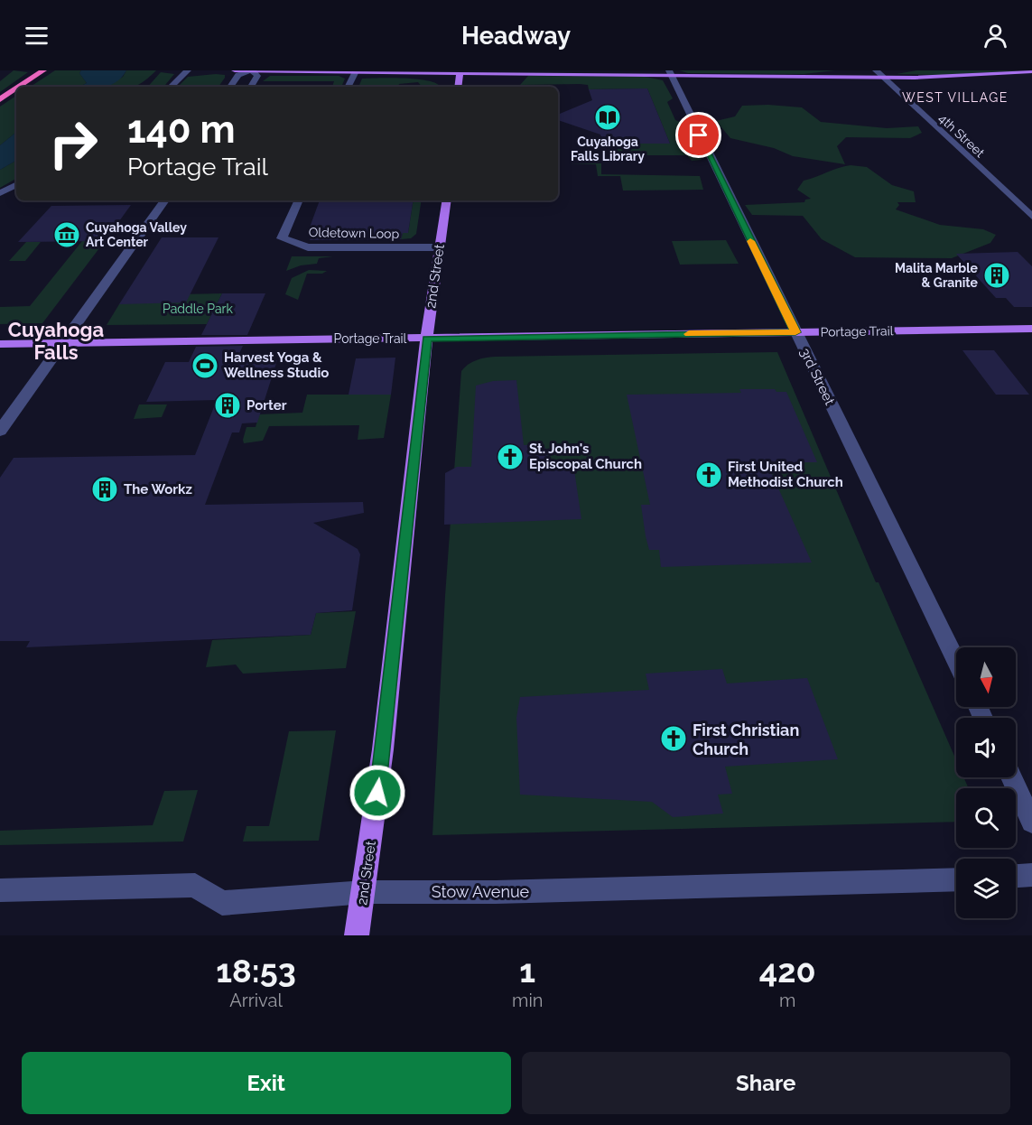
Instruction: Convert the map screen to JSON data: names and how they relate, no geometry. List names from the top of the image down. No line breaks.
{"streets":{"main road":["2nd Street","Portage Trail"],"street":["4th Street","Oldetown Loop","3rd Street","Stow Avenue"]},"crossings":[["Oldetown Loop","2nd Street"],["2nd Street","Portage Trail"],["2nd Street","Stow Avenue"],["Portage Trail","3rd Street"]],"districts":["WEST VILLAGE","Cuyahoga Falls"],"parks":["Paddle Park"],"places":{"library":["Cuyahoga Falls Library"],"museum":["Cuyahoga Valley Art Center"],"building":["Malita Marble & Granite","Porter","The Workz"],"sports":["Harvest Yoga & Wellness Studio"],"church":["St. John's Episcopal Church","First United Methodist Church","First Christian Church"]},"north":"bottom","page":{"header":"Headway","turn":["140 m","Portage Trail"],"eta":["18:53","Arrival","1","min","420","m"],"buttons":["Exit","Share"]}}
